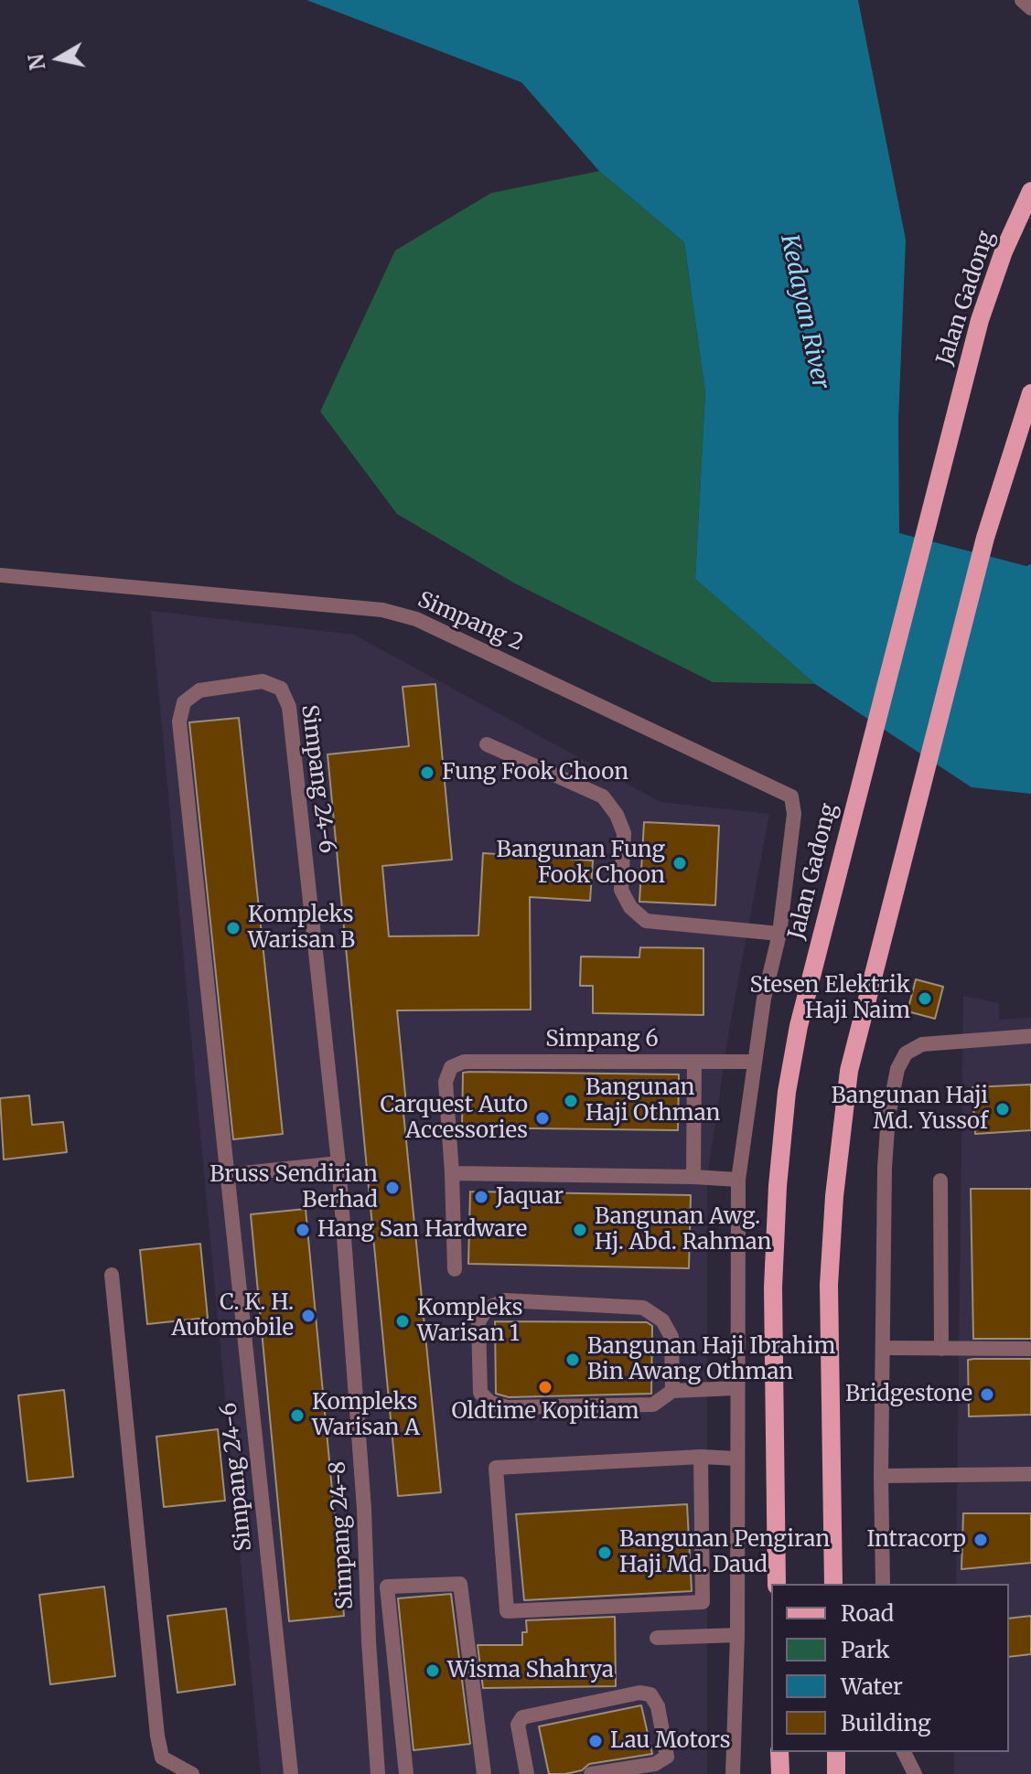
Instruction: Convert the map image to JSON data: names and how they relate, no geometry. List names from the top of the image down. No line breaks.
{"streets":{"main road":["Jalan Gadong"],"street":["Simpang 2","Simpang 24-6","Simpang 6","Simpang 24-8"]},"crossings":[["Simpang 24-6","Simpang 24-8"]],"water":["Kedayan River"],"places":["Fung Fook Choon","Bangunan Fung Fook Choon","Kompleks Warisan B","Stesen Elektrik Haji Naim","Bangunan Haji Othman","Bangunan Haji Md. Yussof","Carquest Auto Accessories","Bruss Sendirian Berhad","Jaquar","Hang San Hardware","Bangunan Awg. Hj. Abd. Rahman","C. K. H. Automobile","Kompleks Warisan 1","Bangunan Haji Ibrahim Bin Awang Othman","Oldtime Kopitiam","Bridgestone","Kompleks Warisan A","Intracorp","Bangunan Pengiran Haji Md. Daud","Wisma Shahrya","Lau Motors"],"legend":["Road","Park","Water","Building"],"north":"left"}
